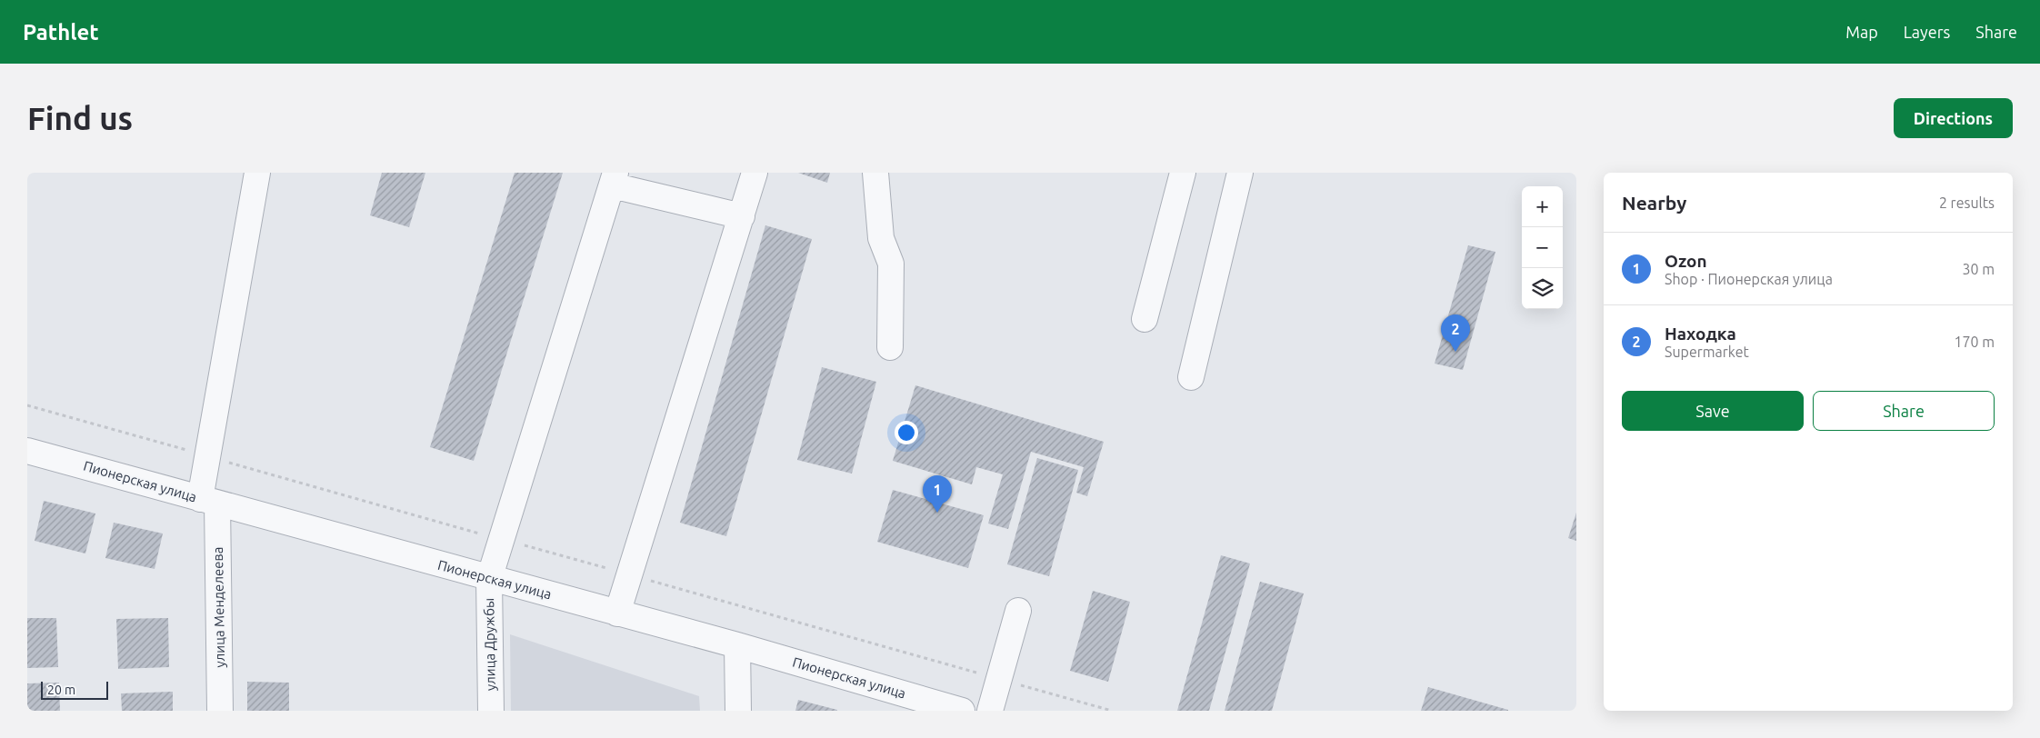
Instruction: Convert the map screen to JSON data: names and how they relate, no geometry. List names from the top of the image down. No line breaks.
{"streets":{"street":["Пионерская улица","улица Менделеева","улица Дружбы"]},"crossings":[["Пионерская улица","улица Менделеева"],["Пионерская улица","улица Дружбы"]],"scale_bar":"20 m","page":{"header":"Pathlet","nav":["Map","Layers","Share"],"buttons":["Directions",["Save","Share"]],"title":"Find us","heading":["Nearby","2 results"],"map_buttons":["+","−"],"list":[{"mark":"1","name":"Ozon","note":"Shop · Пионерская улица","value":"30 m"},{"mark":"2","name":"Находка","note":"Supermarket","value":"170 m"}],"pins":["2","1"],"scale":"20 m"}}
